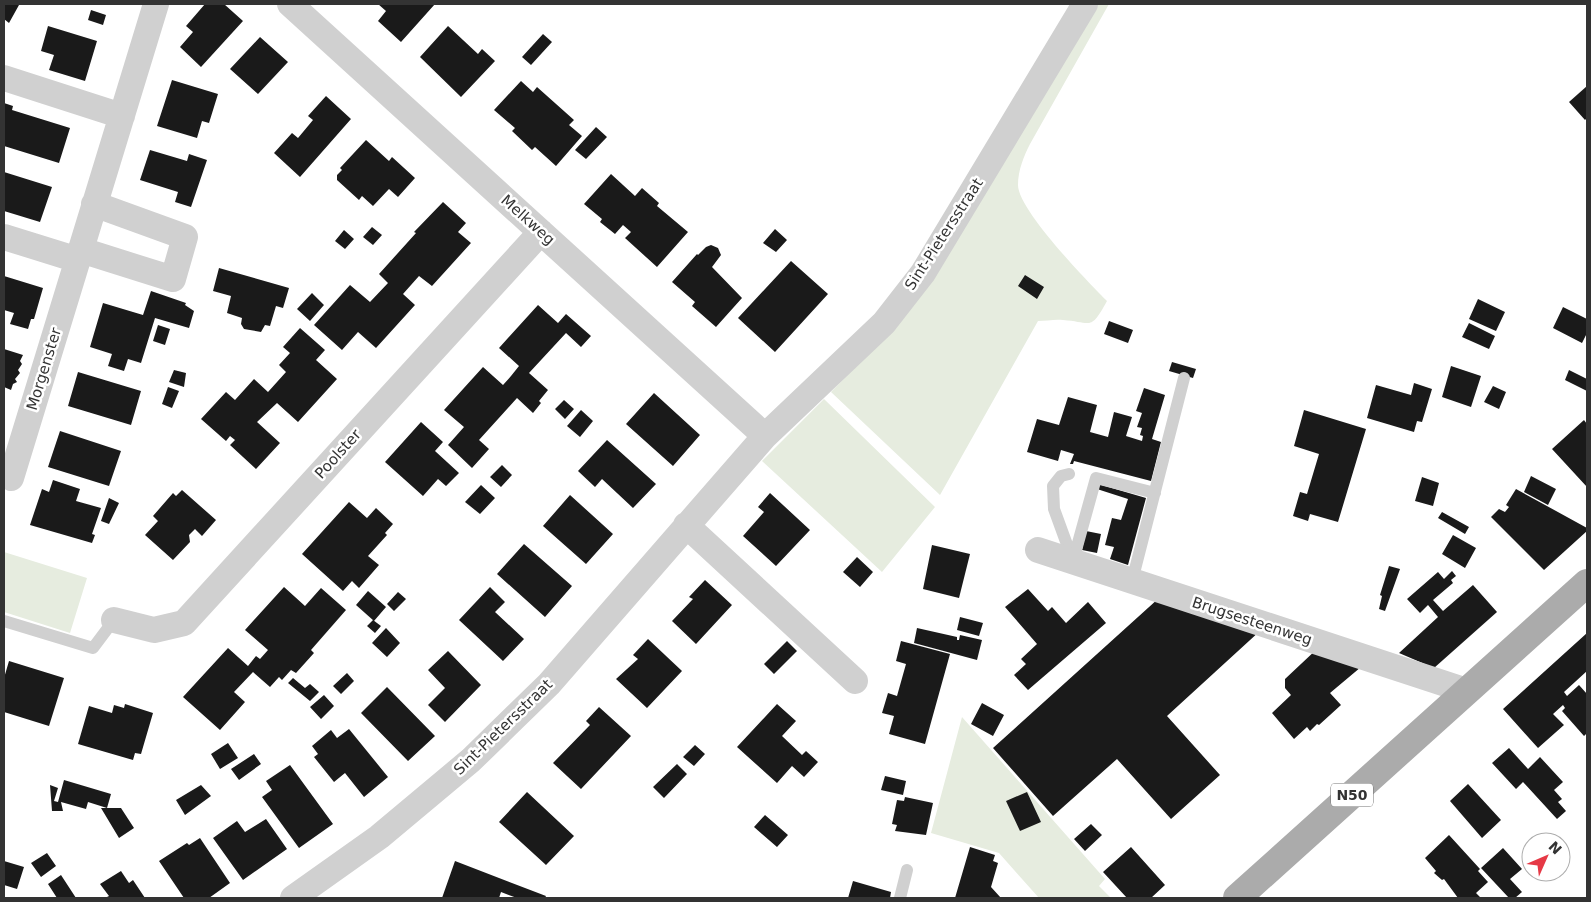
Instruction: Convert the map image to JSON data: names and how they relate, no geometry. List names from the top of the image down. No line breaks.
{"streets":{"main road":["N50"],"street":["Melkweg","Sint-Pietersstraat","Morgenster","Poolster","Brugsesteenweg"]},"crossings":[["Melkweg","Sint-Pietersstraat"],["Melkweg","Poolster"],["Brugsesteenweg","N50"]],"north":"top right"}
